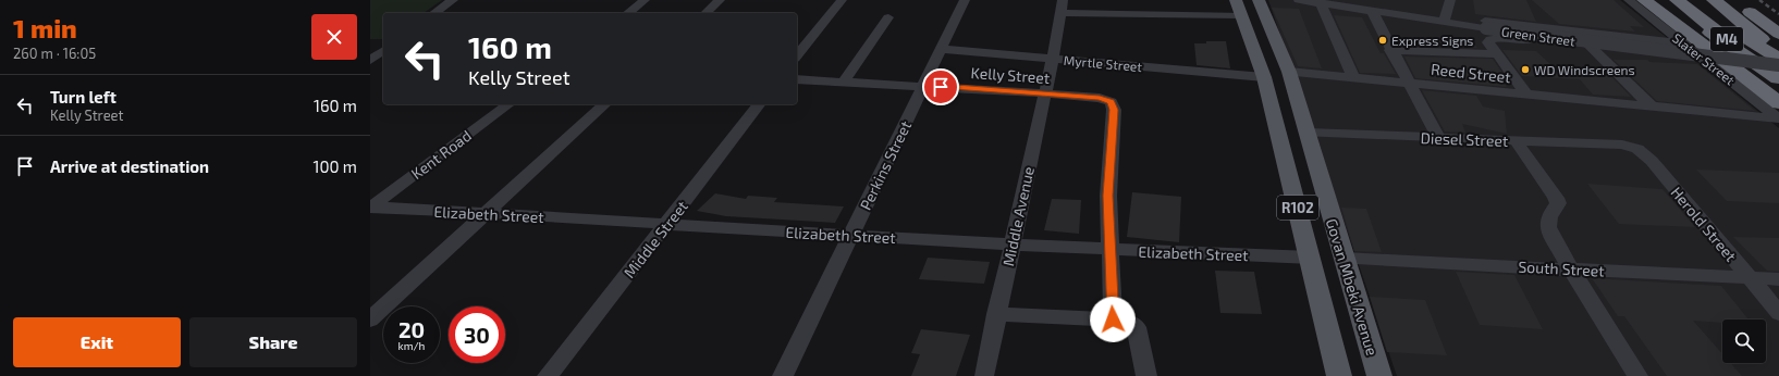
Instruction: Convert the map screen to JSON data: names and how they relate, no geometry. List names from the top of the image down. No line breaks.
{"streets":{"highway":["M4"],"main road":["R102","Govan Mbeki Avenue"],"street":["Green Street","Slater Street","Myrtle Street","Reed Street","Kelly Street","Diesel Street","Kent Road","Perkins Street","Elizabeth Street","Middle Avenue","Herold Street","Middle Street","South Street"]},"crossings":[["Green Street","M4"],["Green Street","Slater Street"],["Slater Street","Reed Street"],["Myrtle Street","Perkins Street"],["Myrtle Street","Middle Avenue"],["Myrtle Street","Govan Mbeki Avenue"],["Reed Street","Govan Mbeki Avenue"],["Kelly Street","Perkins Street"],["Kelly Street","Elizabeth Street"],["Kelly Street","Middle Avenue"],["Diesel Street","Herold Street"],["Diesel Street","Govan Mbeki Avenue"],["Kent Road","Elizabeth Street"],["Perkins Street","Elizabeth Street"],["Elizabeth Street","Middle Avenue"],["Elizabeth Street","Middle Street"],["Elizabeth Street","Govan Mbeki Avenue"],["Herold Street","South Street"],["South Street","Govan Mbeki Avenue"]],"places":["Express Signs","WD Windscreens"],"page":{"heading":["1 min","260 m · 16:05"],"turn":["160 m","Kelly Street"],"list":[{"name":"Turn left","note":"Kelly Street","value":"160 m"},{"name":"Arrive at destination","value":"100 m"}],"speed":"20 km/h","limit":"30","buttons":["Exit","Share"]}}
